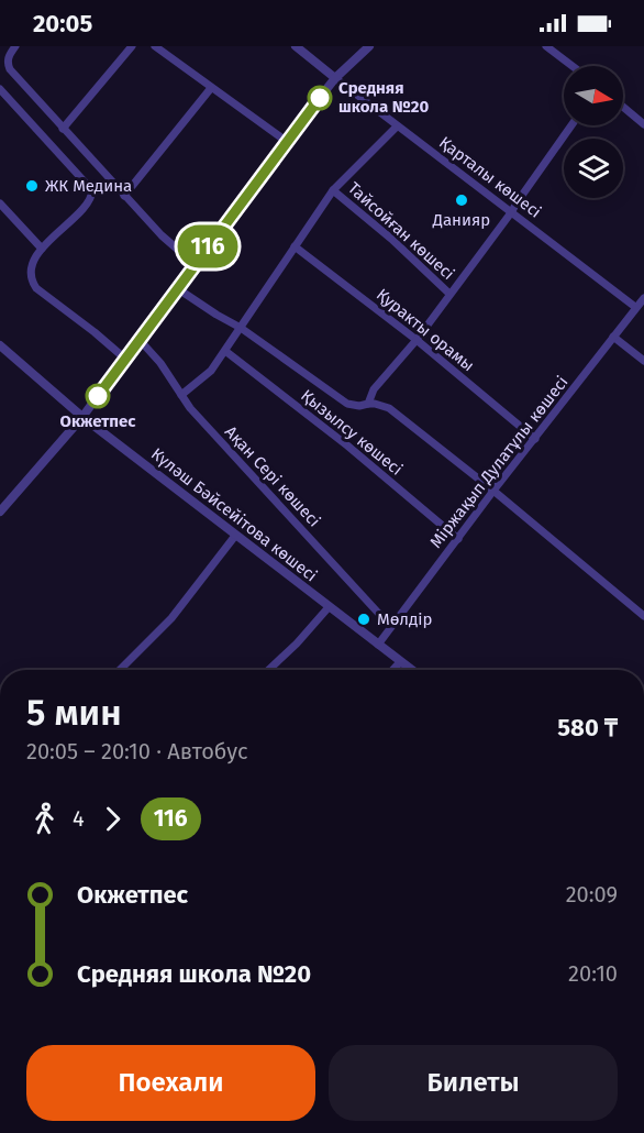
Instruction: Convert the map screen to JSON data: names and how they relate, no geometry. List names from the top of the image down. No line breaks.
{"streets":{"street":["Қарталы көшесі","Тайсойған көшесі","Қуракты орамы","Қызылсу көшесі","Міржақып Дулатұлы көшесі","Ақан Сері көшесі","Күләш Бәйсейітова көшесі"]},"crossings":[["Қарталы көшесі","Тайсойған көшесі"],["Қарталы көшесі","Міржақып Дулатұлы көшесі"],["Тайсойған көшесі","Қуракты орамы"],["Қуракты орамы","Міржақып Дулатұлы көшесі"],["Қызылсу көшесі","Міржақып Дулатұлы көшесі"],["Міржақып Дулатұлы көшесі","Ақан Сері көшесі"],["Міржақып Дулатұлы көшесі","Күләш Бәйсейітова көшесі"]],"places":["Средняя школа №20","ЖК Медина","Данияр","Окжетпес","Мөлдiр"],"lines":["bus line 116"],"north":"right","page":{"status":"20:05","on_map":"116","heading":["5 мин","20:05 – 20:10 · Автобус","580 ₸"],"legs":["4","116"],"list":[{"name":"Окжетпес","value":"20:09"},{"name":"Средняя школа №20","value":"20:10"}],"buttons":["Поехали","Билеты"]}}
